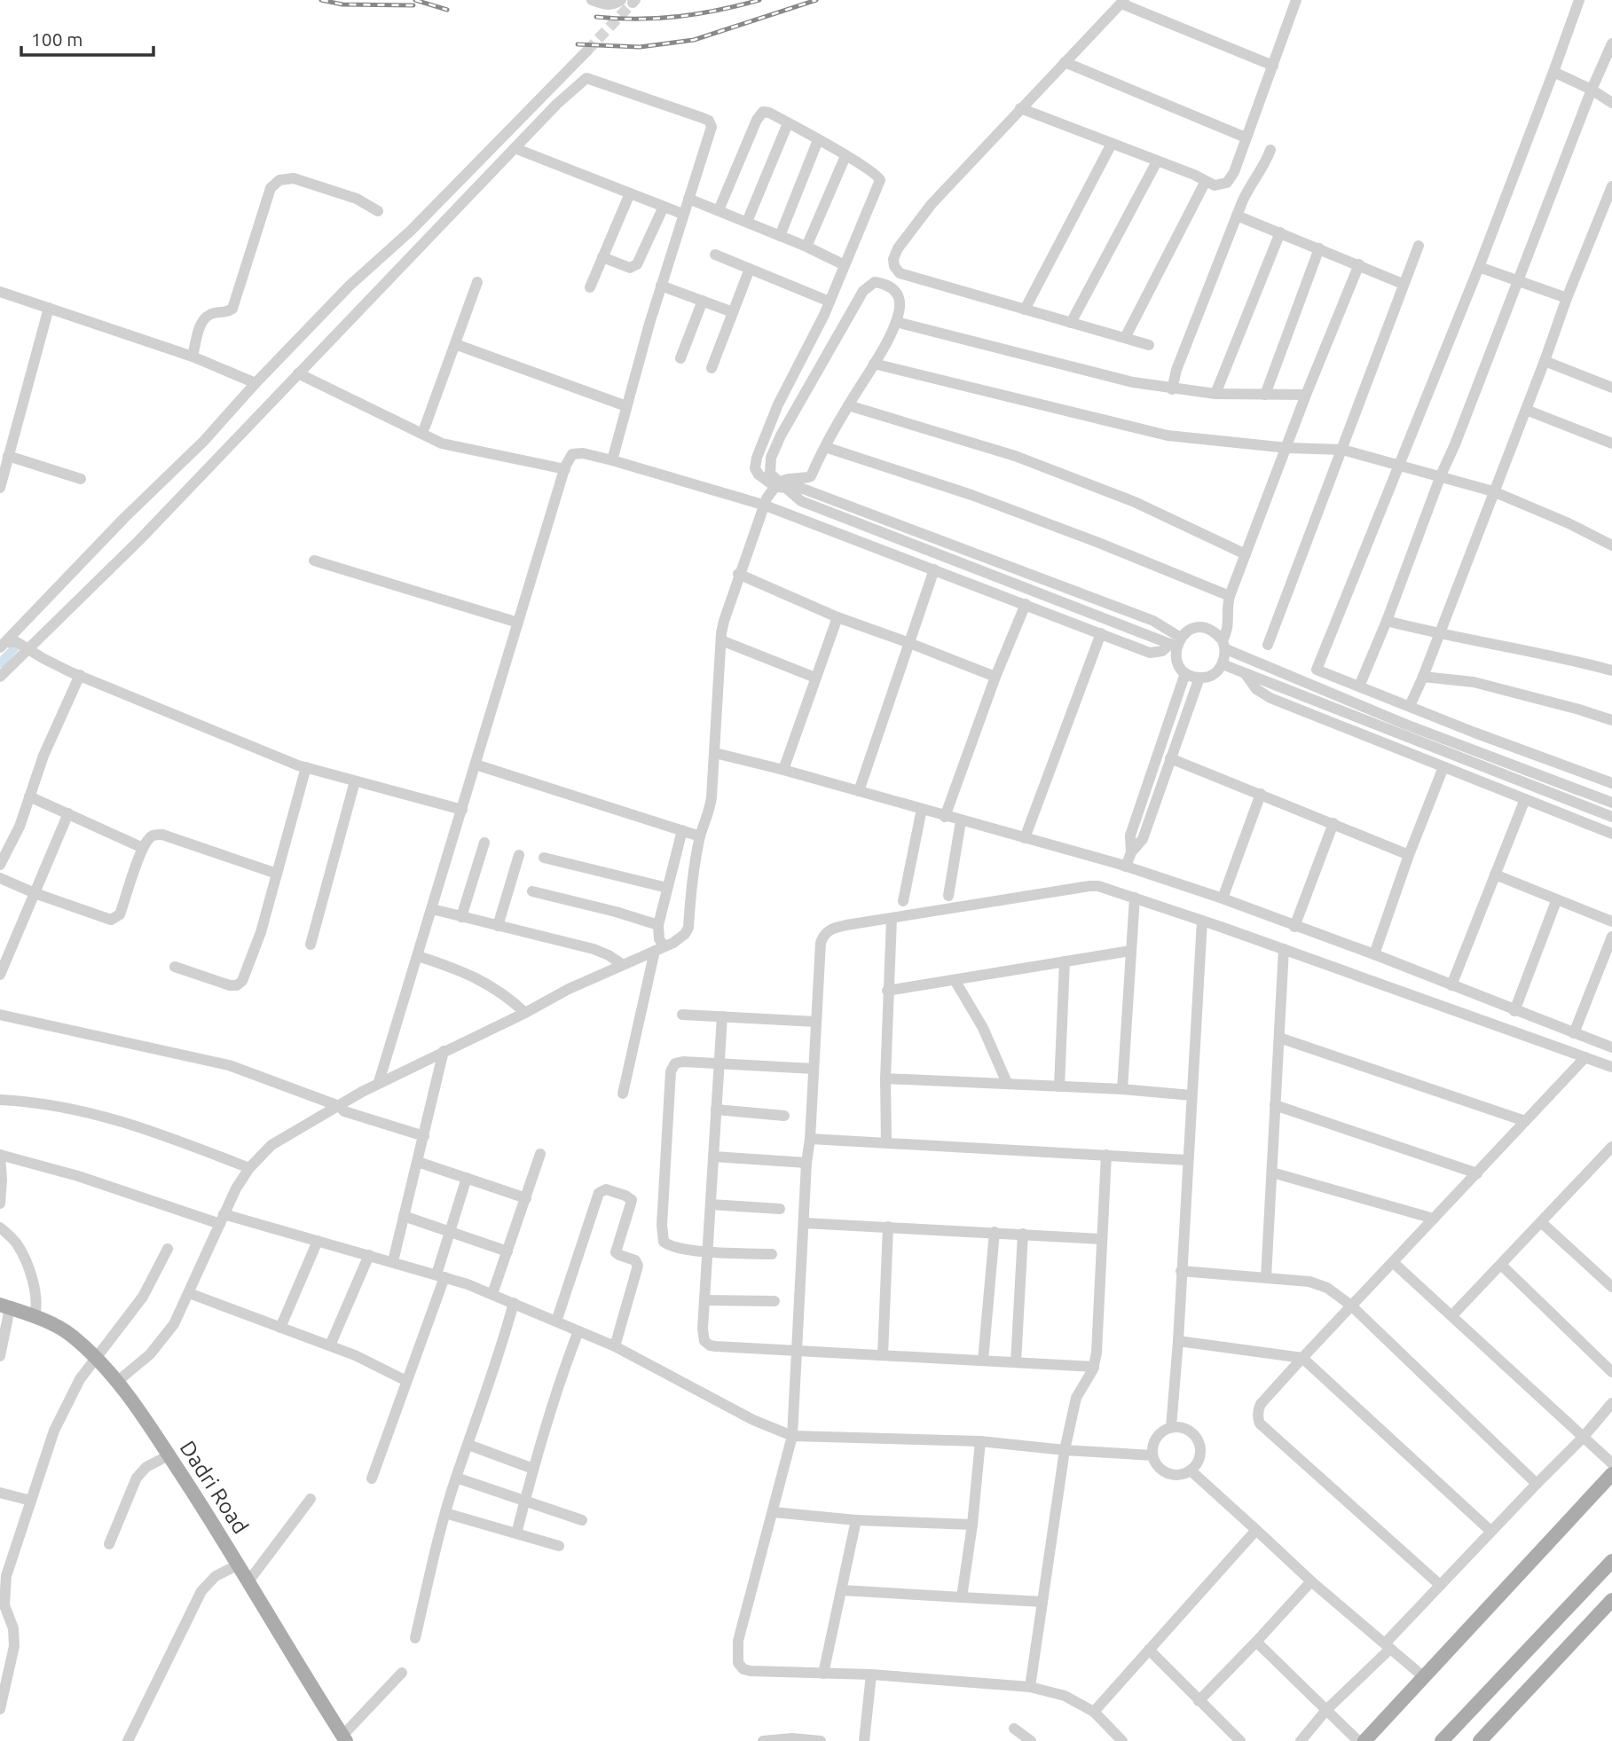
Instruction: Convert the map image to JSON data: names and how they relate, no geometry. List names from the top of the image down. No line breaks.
{"streets":{"main road":["Dadri Road"]},"scale_bar":"100 m"}
